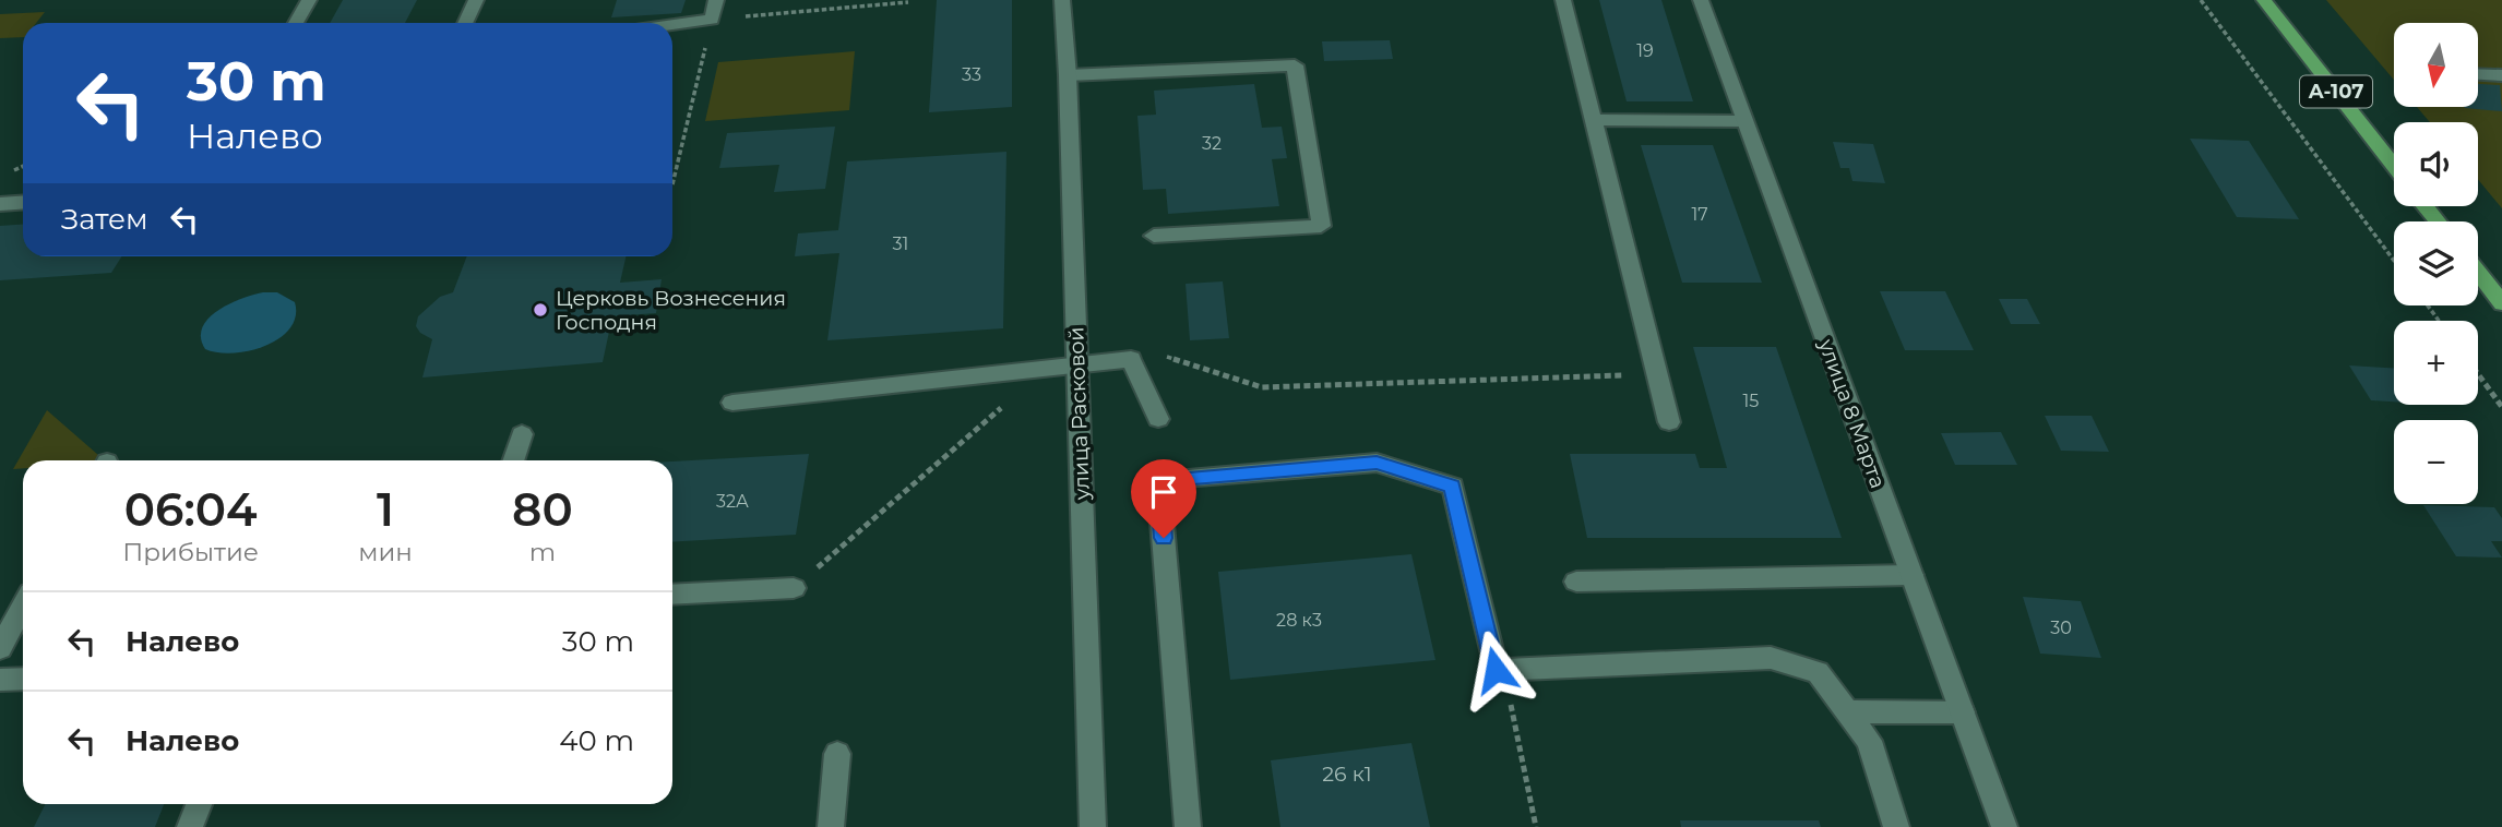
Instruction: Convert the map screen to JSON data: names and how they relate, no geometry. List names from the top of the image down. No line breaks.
{"streets":{"highway":["А-107"],"street":["улица Расковой","улица 8 Марта"]},"places":["Церковь Вознесения Господня"],"house_numbers":["19","33","32","17","31","15","32А","28 к3","30","26 к1"],"north":"bottom","page":{"map_buttons":["+","−"],"turn":["30 m","Налево"],"then":"Затем","eta":["06:04","Прибытие","1","мин","80","m"],"list":[{"name":"Налево","value":"30 m"},{"name":"Налево","value":"40 m"}]}}
